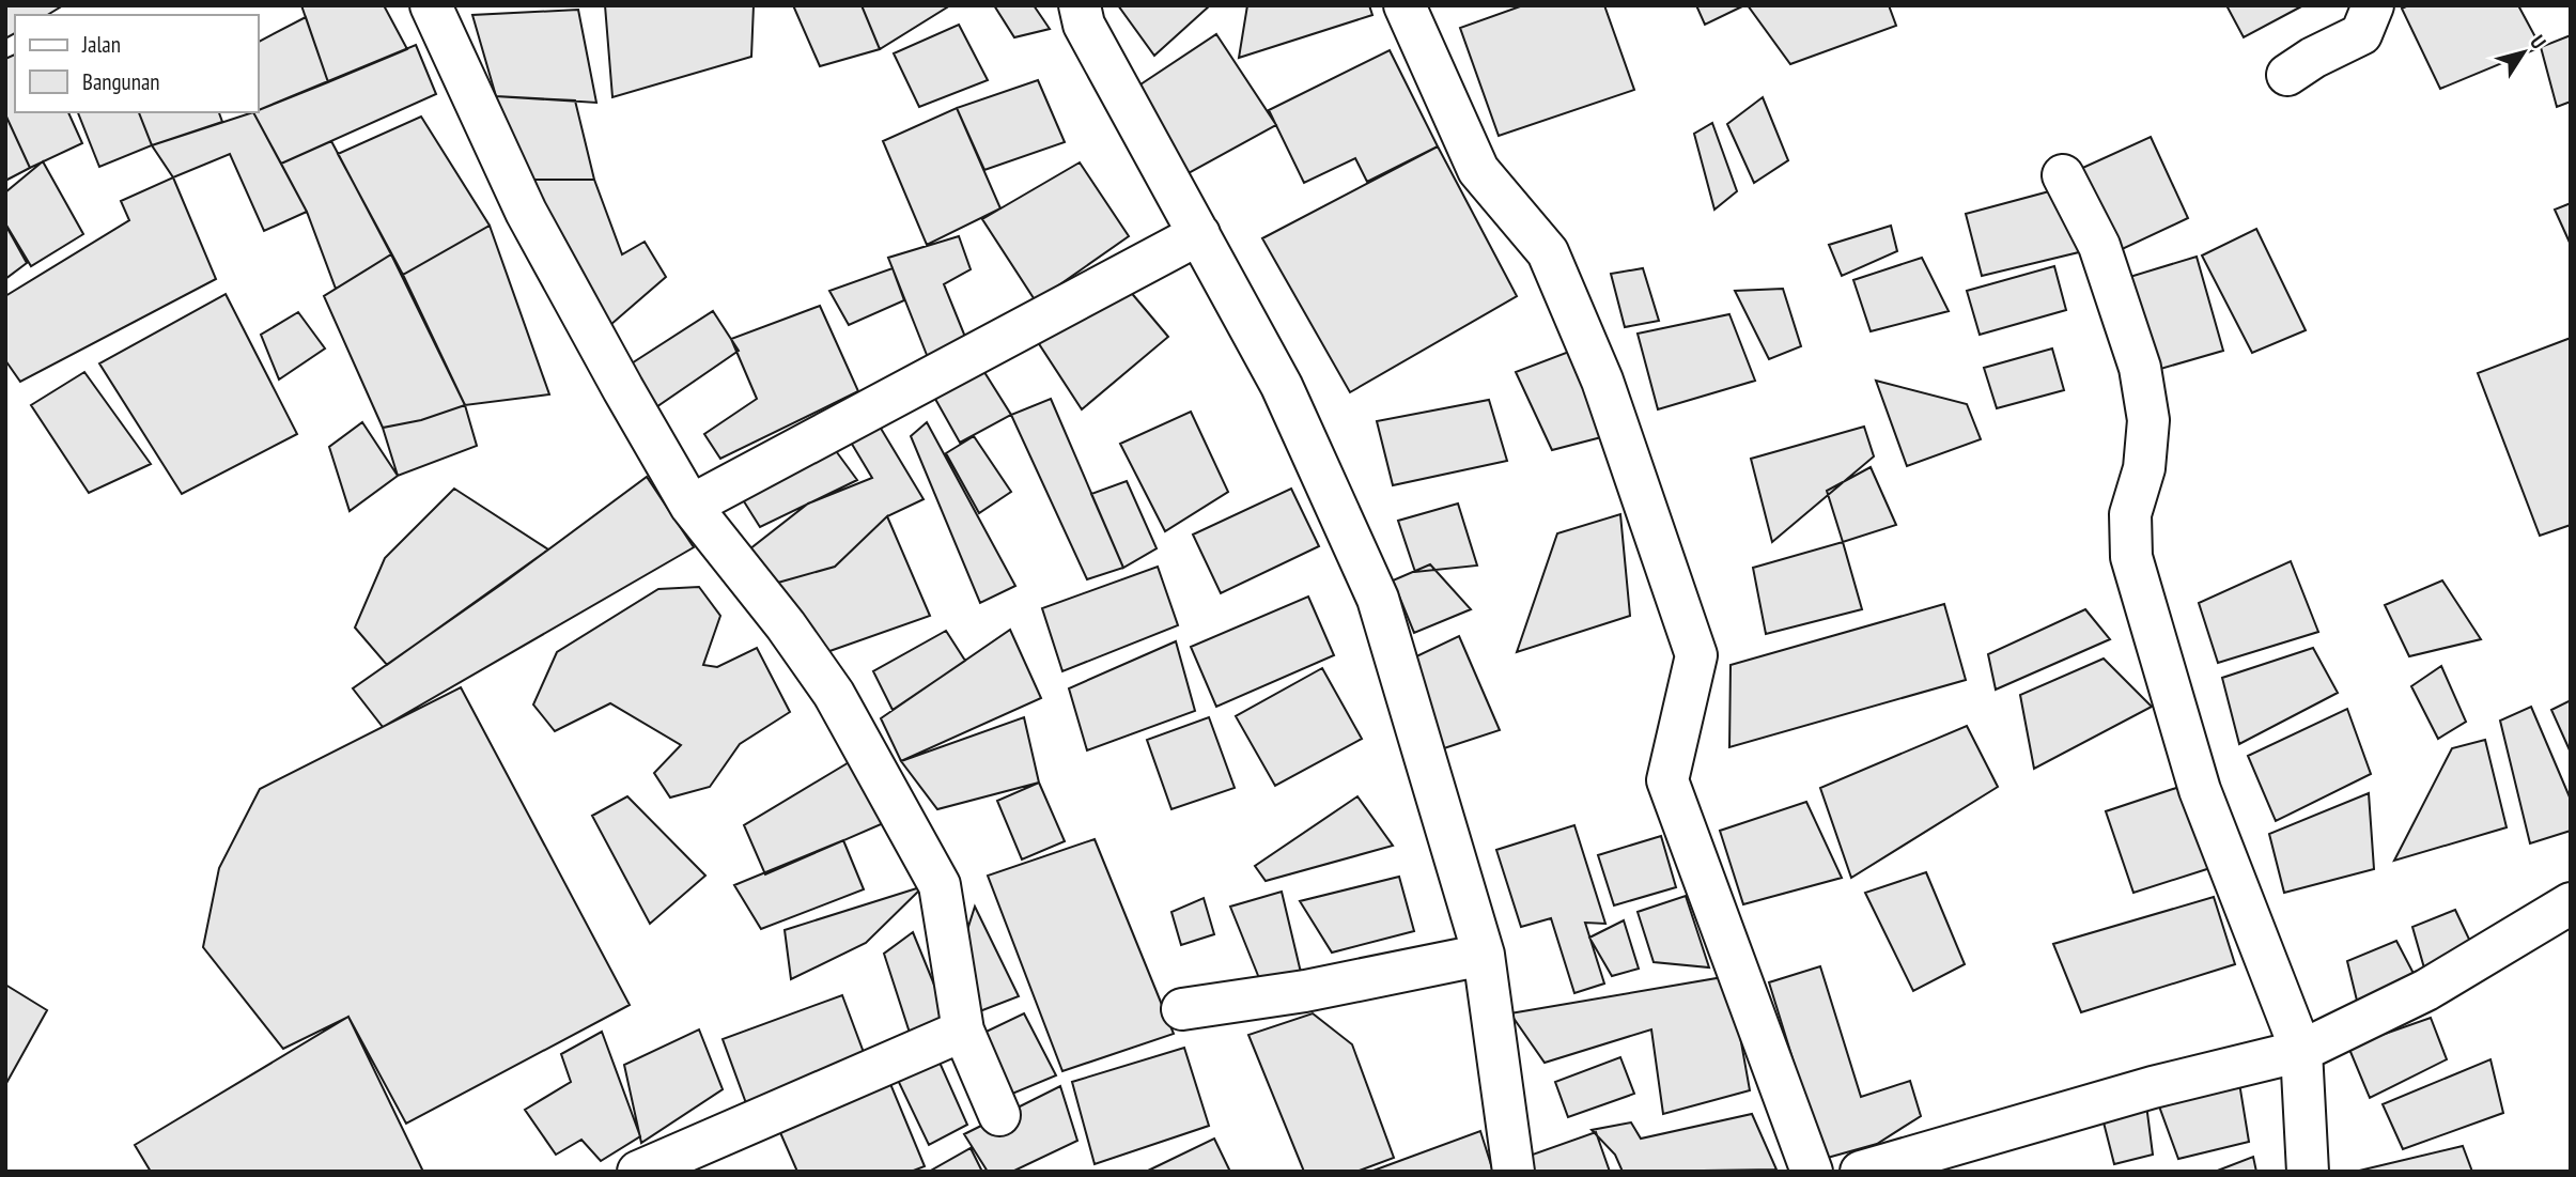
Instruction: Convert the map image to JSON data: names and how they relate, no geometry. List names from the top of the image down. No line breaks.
{"legend":["Jalan","Bangunan"],"north":"top right"}
